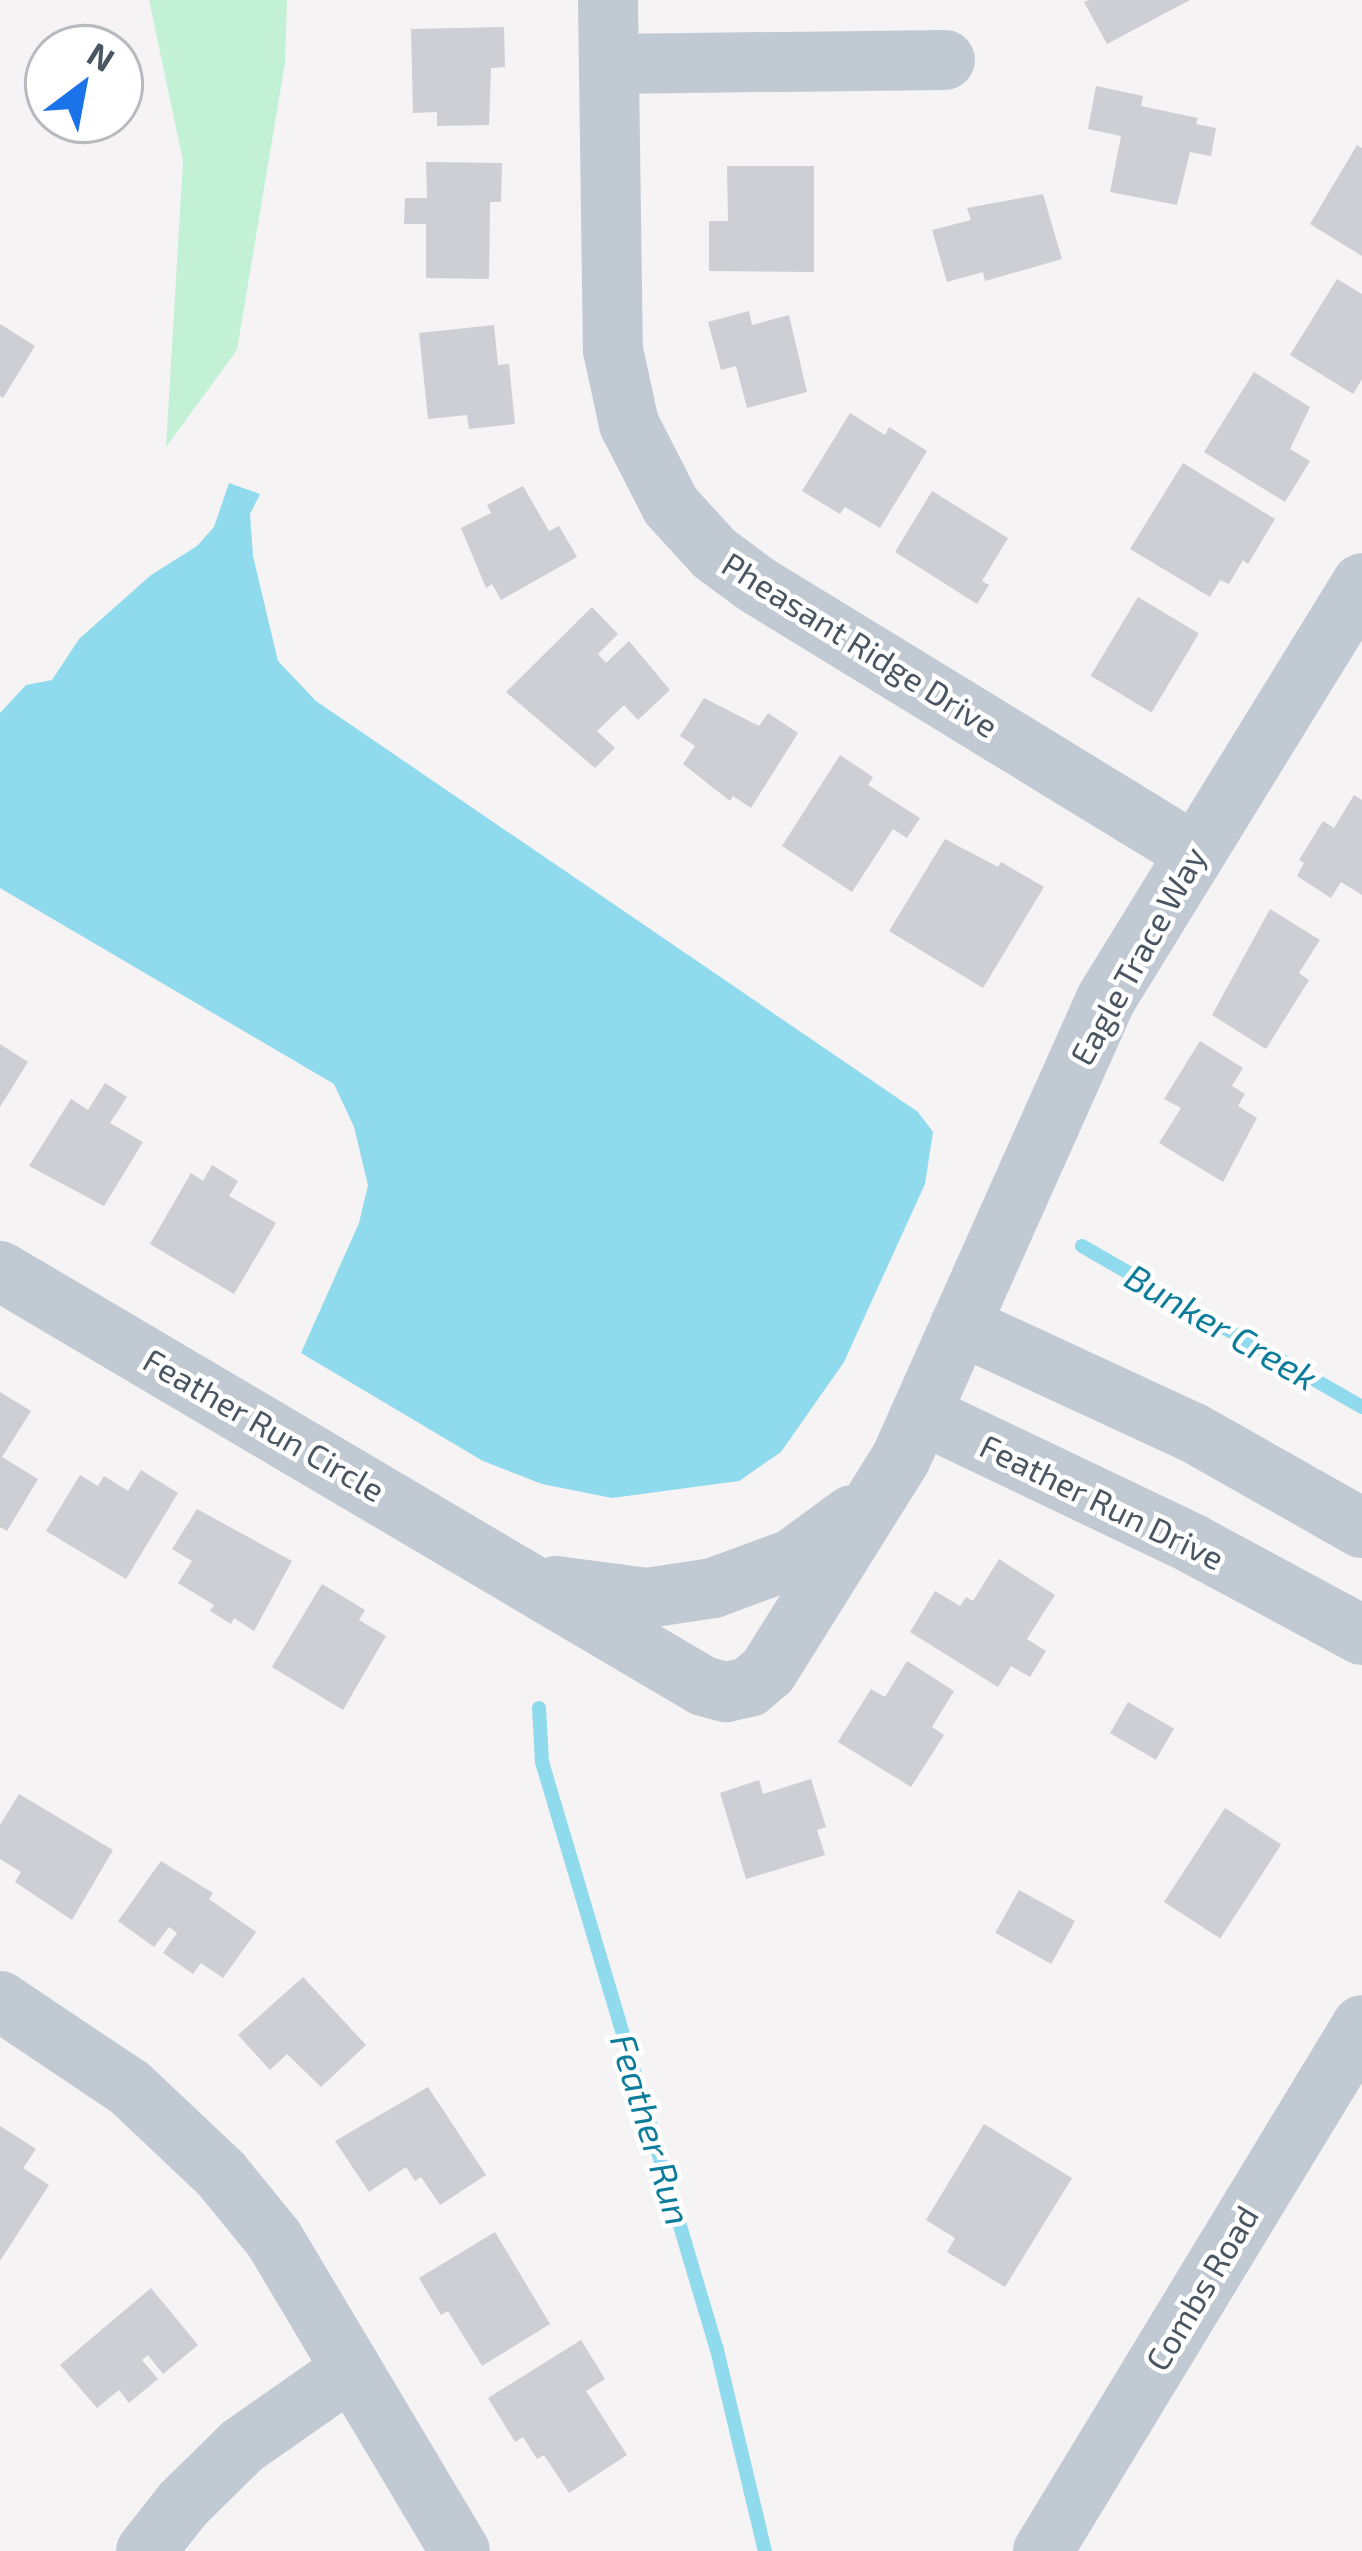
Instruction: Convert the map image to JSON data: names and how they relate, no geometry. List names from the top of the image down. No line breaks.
{"streets":{"street":["Pheasant Ridge Drive","Eagle Trace Way","Feather Run Circle","Feather Run Drive","Combs Road"]},"crossings":[["Pheasant Ridge Drive","Eagle Trace Way"],["Eagle Trace Way","Feather Run Drive"]],"water":["Bunker Creek","Feather Run"],"north":"top right"}
